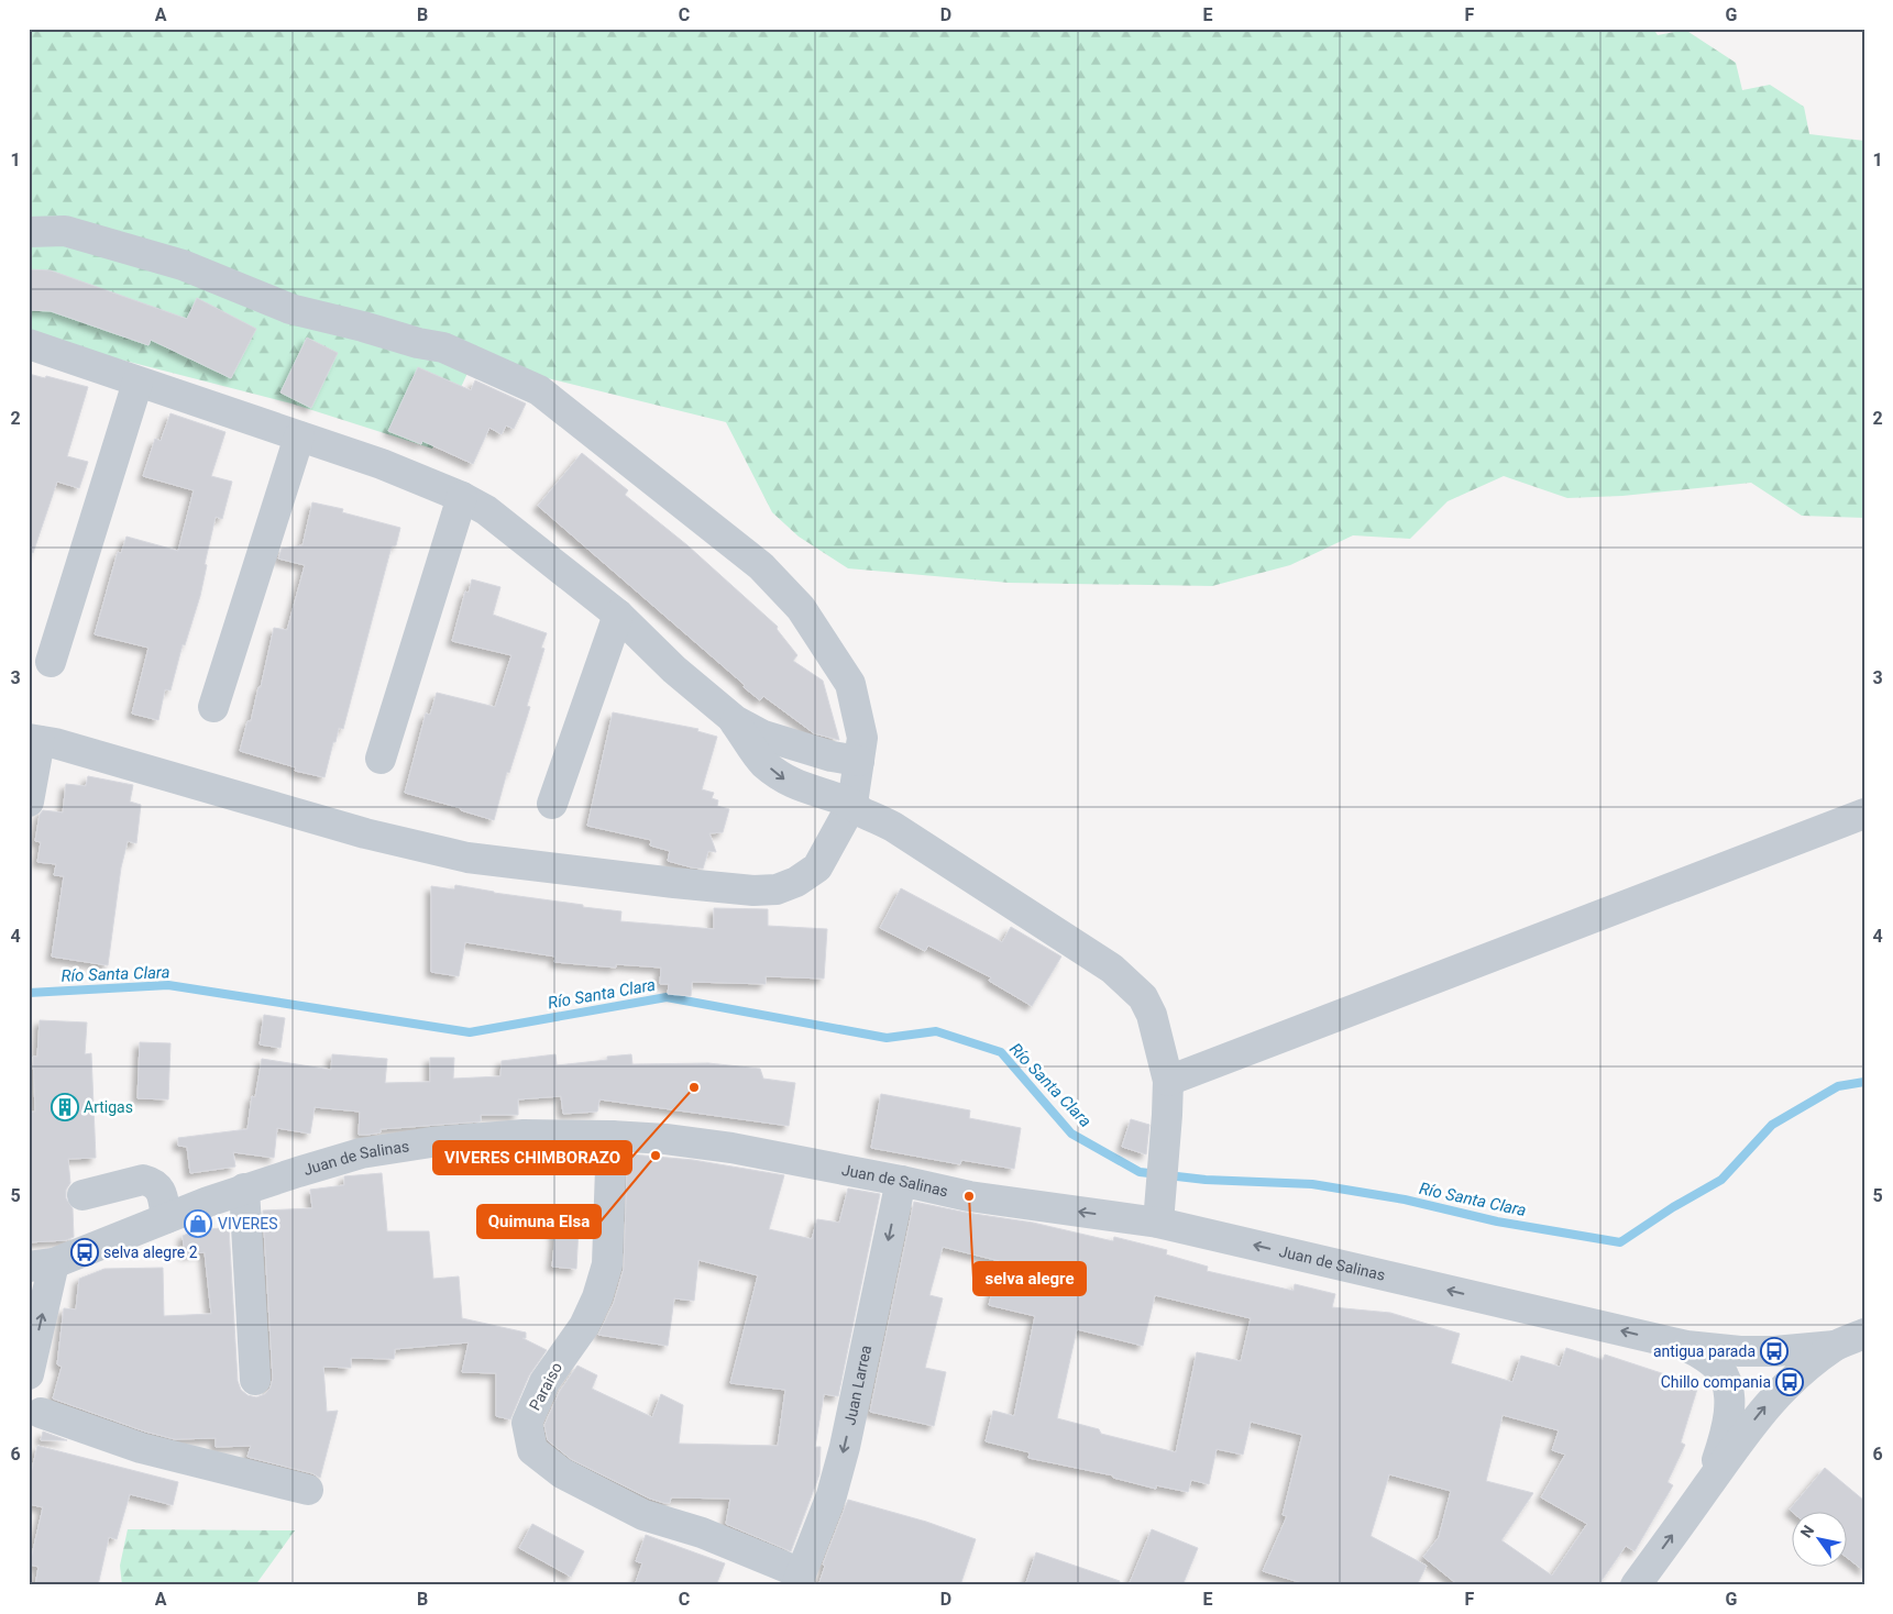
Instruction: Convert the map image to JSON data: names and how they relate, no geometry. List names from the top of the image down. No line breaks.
{"streets":{"street":["Juan de Salinas","Juan Larrea","Paraiso"]},"crossings":[["Juan de Salinas","Juan Larrea"],["Juan de Salinas","Paraiso"],["Juan Larrea","Paraiso"]],"one_way":["Juan Larrea"],"water":["Río Santa Clara"],"places":{"other":["VIVERES CHIMBORAZO","Quimuna Elsa","selva alegre"],"building":["Artigas"],"shop":["VIVERES"],"bus stop":["selva alegre 2","antigua parada","Chillo compania"]},"north":"top left","grid":{"columns":["A","B","C","D","E","F","G"],"rows":["1","2","3","4","5","6"]}}
